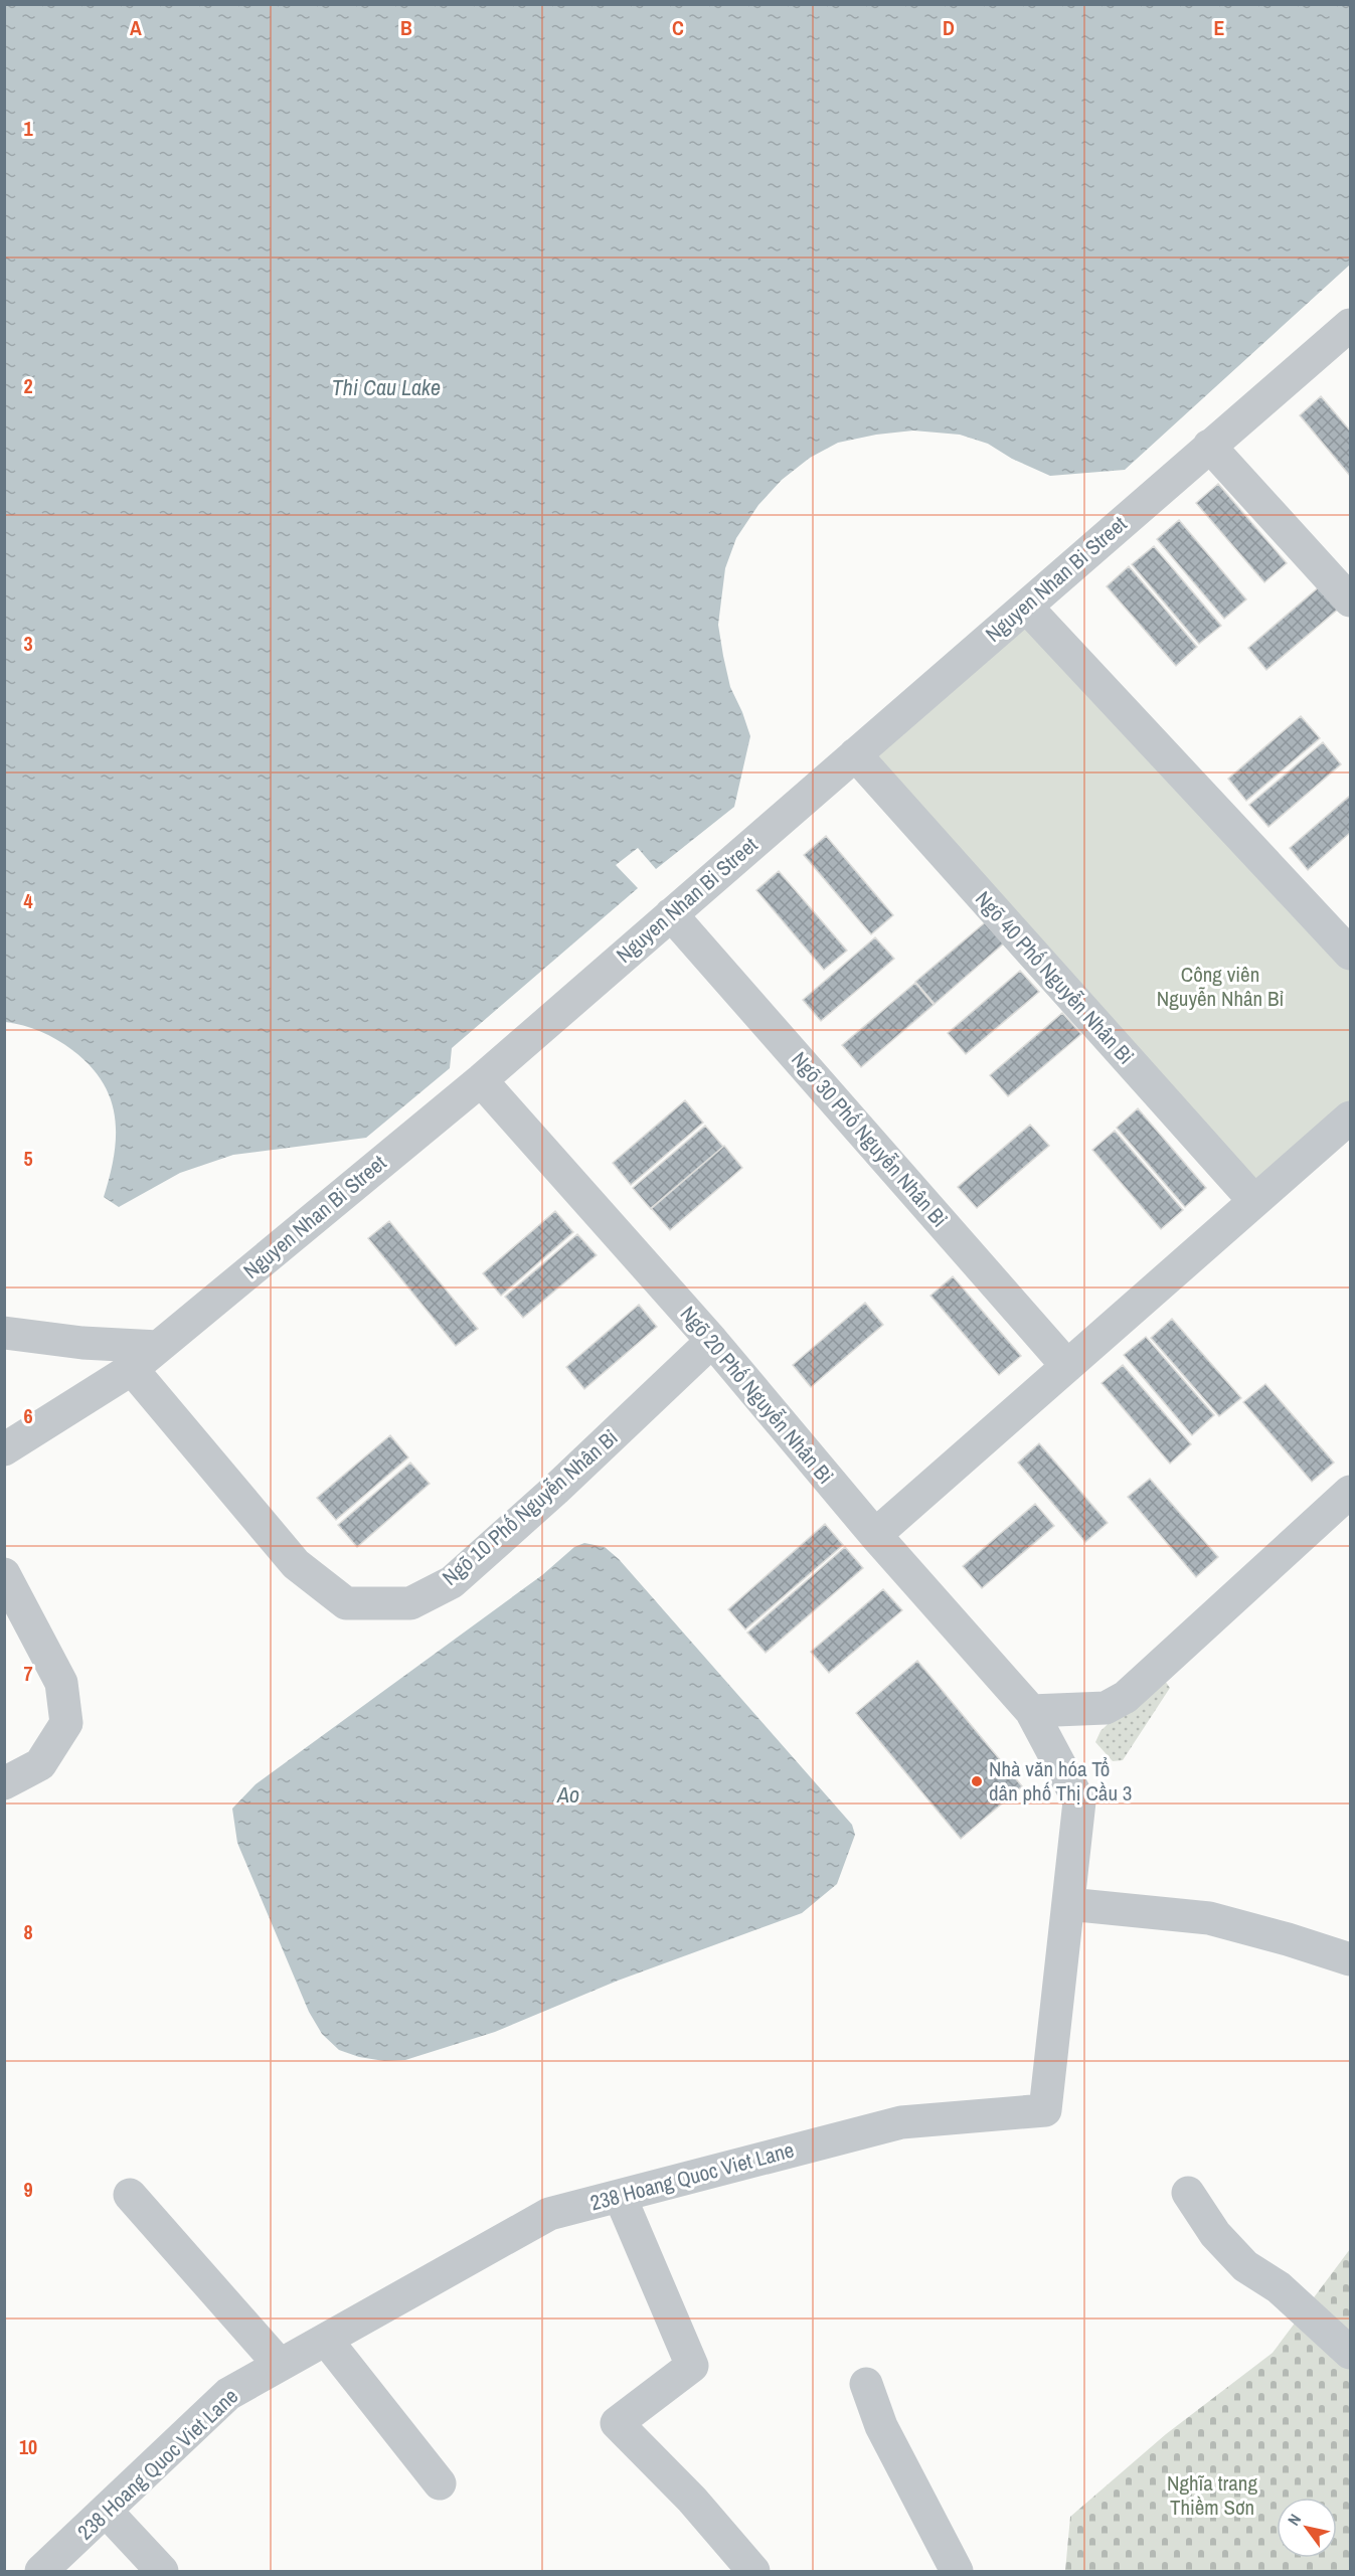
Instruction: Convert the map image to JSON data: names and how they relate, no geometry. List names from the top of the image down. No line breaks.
{"streets":{"street":["Nguyen Nhan Bi Street","Ngõ 40 Phố Nguyễn Nhân Bỉ","Ngõ 30 Phố Nguyễn Nhân Bỉ","Ngõ 20 Phố Nguyễn Nhân Bỉ","Ngõ 10 Phố Nguyễn Nhân Bỉ","238 Hoang Quoc Viet Lane"]},"crossings":[["Nguyen Nhan Bi Street","Ngõ 40 Phố Nguyễn Nhân Bỉ"],["Nguyen Nhan Bi Street","Ngõ 30 Phố Nguyễn Nhân Bỉ"],["Nguyen Nhan Bi Street","Ngõ 20 Phố Nguyễn Nhân Bỉ"],["Nguyen Nhan Bi Street","Ngõ 10 Phố Nguyễn Nhân Bỉ"],["Ngõ 20 Phố Nguyễn Nhân Bỉ","Ngõ 10 Phố Nguyễn Nhân Bỉ"],["Ngõ 20 Phố Nguyễn Nhân Bỉ","238 Hoang Quoc Viet Lane"]],"water":["Thi Cau Lake","Ao"],"parks":["Công viên Nguyễn Nhân Bỉ","Nghĩa trang Thiềm Sơn"],"places":["Nhà văn hóa Tổ dân phố Thị Cầu 3"],"north":"top left","grid":{"columns":["A","B","C","D","E"],"rows":["1","2","3","4","5","6","7","8","9","10"]}}
